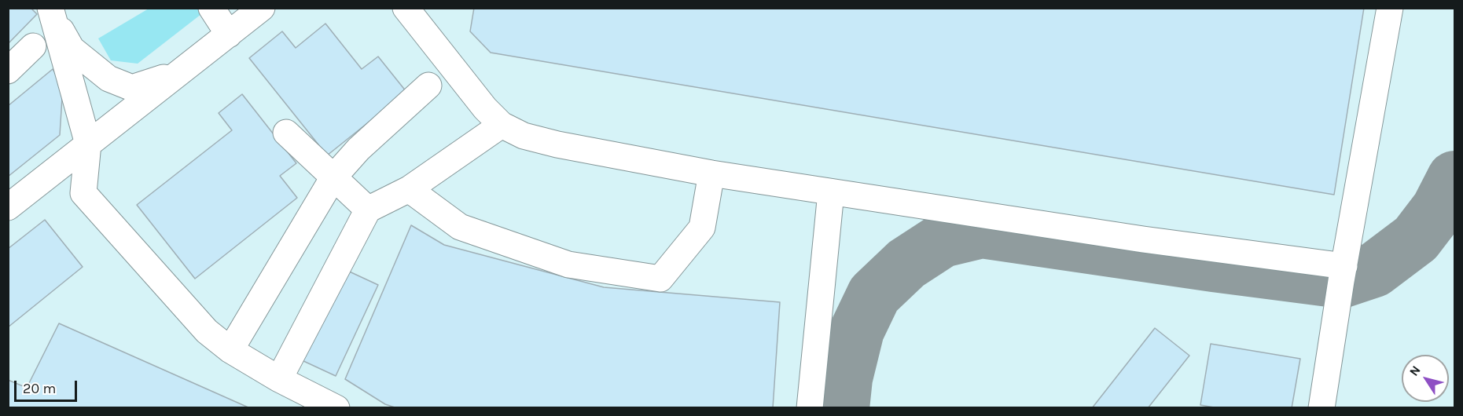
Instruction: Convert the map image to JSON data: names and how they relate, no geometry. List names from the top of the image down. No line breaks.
{"scale_bar":"20 m","north":"top left"}
